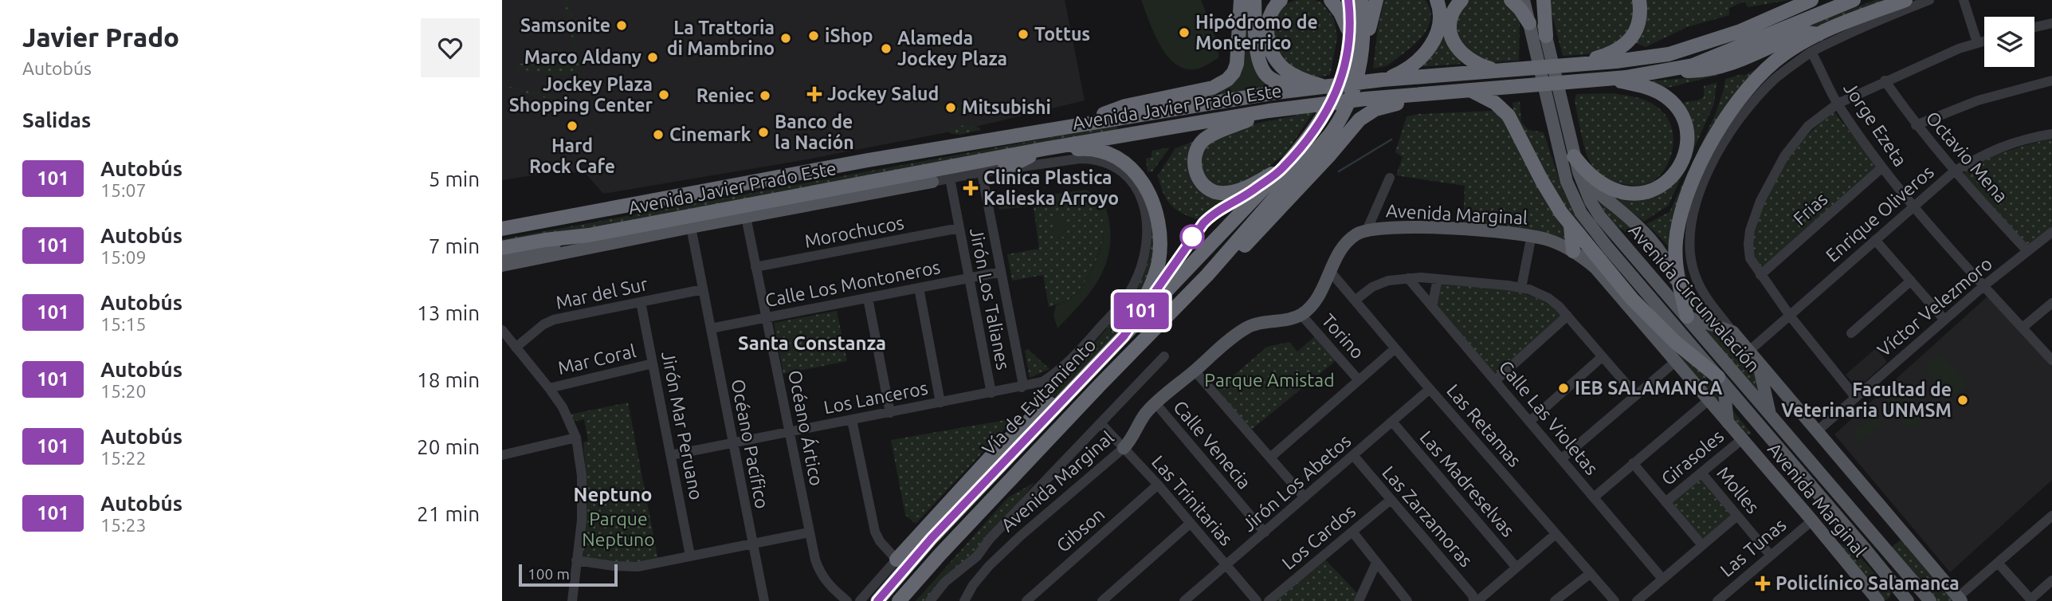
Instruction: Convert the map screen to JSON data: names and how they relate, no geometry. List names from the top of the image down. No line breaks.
{"streets":{"highway":["Avenida Javier Prado Este","Vía de Evitamiento"],"main road":["Avenida Marginal","Avenida Circunvalación"],"street":["Jorge Ezeta","Octavio Mena","Frias","Enrique Oliveros","Morochucos","Calle Los Montoneros","Mar del Sur","Jirón Los Talianes","Víctor Velezmoro","Torino","Mar Coral","Los Lanceros","Calle Las Violetas","Jirón Mar Peruano","Las Retamas","Océano Ártico","Océano Pacífico","Calle Venecia","Girasoles","Jirón Los Abetos","Las Madreselvas","Molles","Las Trinitarias","Las Zarzamoras","Gibson","Los Cardos","Las Tunas"]},"crossings":[["Avenida Javier Prado Este","Jirón Los Talianes"],["Avenida Javier Prado Este","Los Lanceros"],["Avenida Javier Prado Este","Océano Ártico"],["Avenida Javier Prado Este","Océano Pacífico"],["Jorge Ezeta","Frias"],["Jorge Ezeta","Enrique Oliveros"],["Jorge Ezeta","Víctor Velezmoro"],["Octavio Mena","Enrique Oliveros"],["Octavio Mena","Víctor Velezmoro"],["Avenida Marginal","Torino"],["Avenida Marginal","Las Retamas"],["Avenida Marginal","Calle Venecia"],["Avenida Marginal","Girasoles"],["Avenida Marginal","Las Trinitarias"],["Avenida Marginal","Las Tunas"],["Morochucos","Jirón Los Talianes"],["Morochucos","Océano Ártico"],["Calle Los Montoneros","Jirón Los Talianes"],["Calle Los Montoneros","Océano Ártico"],["Calle Los Montoneros","Océano Pacífico"],["Mar del Sur","Jirón Mar Peruano"],["Mar del Sur","Océano Pacífico"],["Jirón Los Talianes","Los Lanceros"],["Mar Coral","Jirón Mar Peruano"],["Los Lanceros","Jirón Mar Peruano"],["Los Lanceros","Océano Ártico"],["Los Lanceros","Océano Pacífico"],["Las Retamas","Jirón Los Abetos"],["Calle Venecia","Jirón Los Abetos"],["Girasoles","Molles"],["Jirón Los Abetos","Las Madreselvas"],["Jirón Los Abetos","Las Trinitarias"],["Jirón Los Abetos","Las Zarzamoras"],["Molles","Las Tunas"],["Las Trinitarias","Gibson"],["Las Zarzamoras","Los Cardos"]],"districts":["Santa Constanza","Neptuno"],"parks":["Parque Amistad","Parque Neptuno"],"places":{"other":["Samsonite","Hipódromo de Monterrico","Tottus","iShop","La Trattoria di Mambrino","Alameda Jockey Plaza","Marco Aldany","Jockey Plaza Shopping Center","Reniec","Mitsubishi","Hard Rock Cafe","Banco de la Nación","Cinemark","IEB SALAMANCA","Facultad de Veterinaria UNMSM"],"health":["Jockey Salud","Clinica Plastica Kalieska Arroyo","Policlínico Salamanca"]},"lines":["bus line 101"],"scale_bar":"100 m","page":{"heading":[["Javier Prado","Autobús"],"Salidas"],"on_map":"101","list":[{"mark":"101","name":"Autobús","note":"15:07","value":"5 min"},{"mark":"101","name":"Autobús","note":"15:09","value":"7 min"},{"mark":"101","name":"Autobús","note":"15:15","value":"13 min"},{"mark":"101","name":"Autobús","note":"15:20","value":"18 min"},{"mark":"101","name":"Autobús","note":"15:22","value":"20 min"},{"mark":"101","name":"Autobús","note":"15:23","value":"21 min"}],"scale":"100 m"}}
